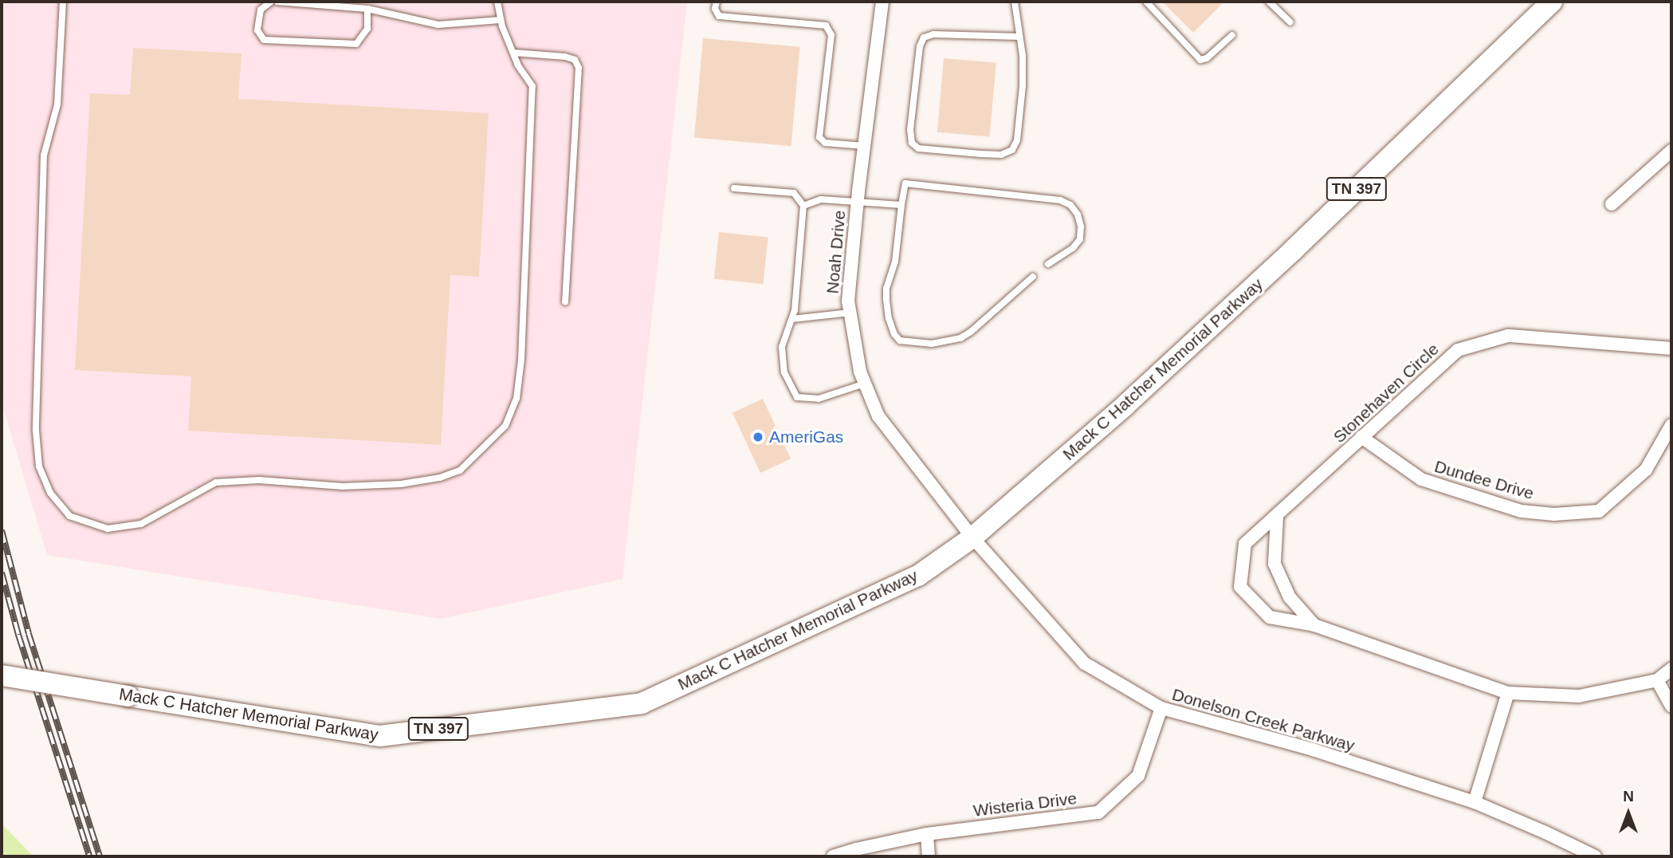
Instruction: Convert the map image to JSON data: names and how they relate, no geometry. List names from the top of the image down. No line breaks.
{"streets":{"main road":["TN 397","Mack C Hatcher Memorial Parkway"],"street":["Noah Drive","Stonehaven Circle","Dundee Drive","Donelson Creek Parkway","Wisteria Drive"]},"crossings":[["Noah Drive","Mack C Hatcher Memorial Parkway"],["Noah Drive","Donelson Creek Parkway"],["Mack C Hatcher Memorial Parkway","Donelson Creek Parkway"],["Stonehaven Circle","Dundee Drive"],["Donelson Creek Parkway","Wisteria Drive"]],"places":["AmeriGas"],"north":"top"}
